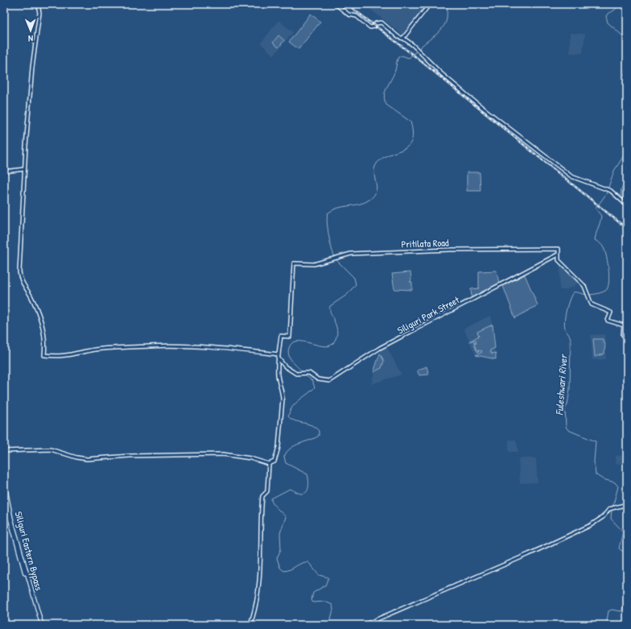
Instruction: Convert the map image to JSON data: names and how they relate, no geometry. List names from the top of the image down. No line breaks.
{"streets":{"main road":["Siliguri Eastern Bypass"],"street":["Pritilata Road","Siliguri Park Street"]},"crossings":[["Pritilata Road","Siliguri Park Street"]],"water":["Fuleshwari River"],"north":"bottom"}
